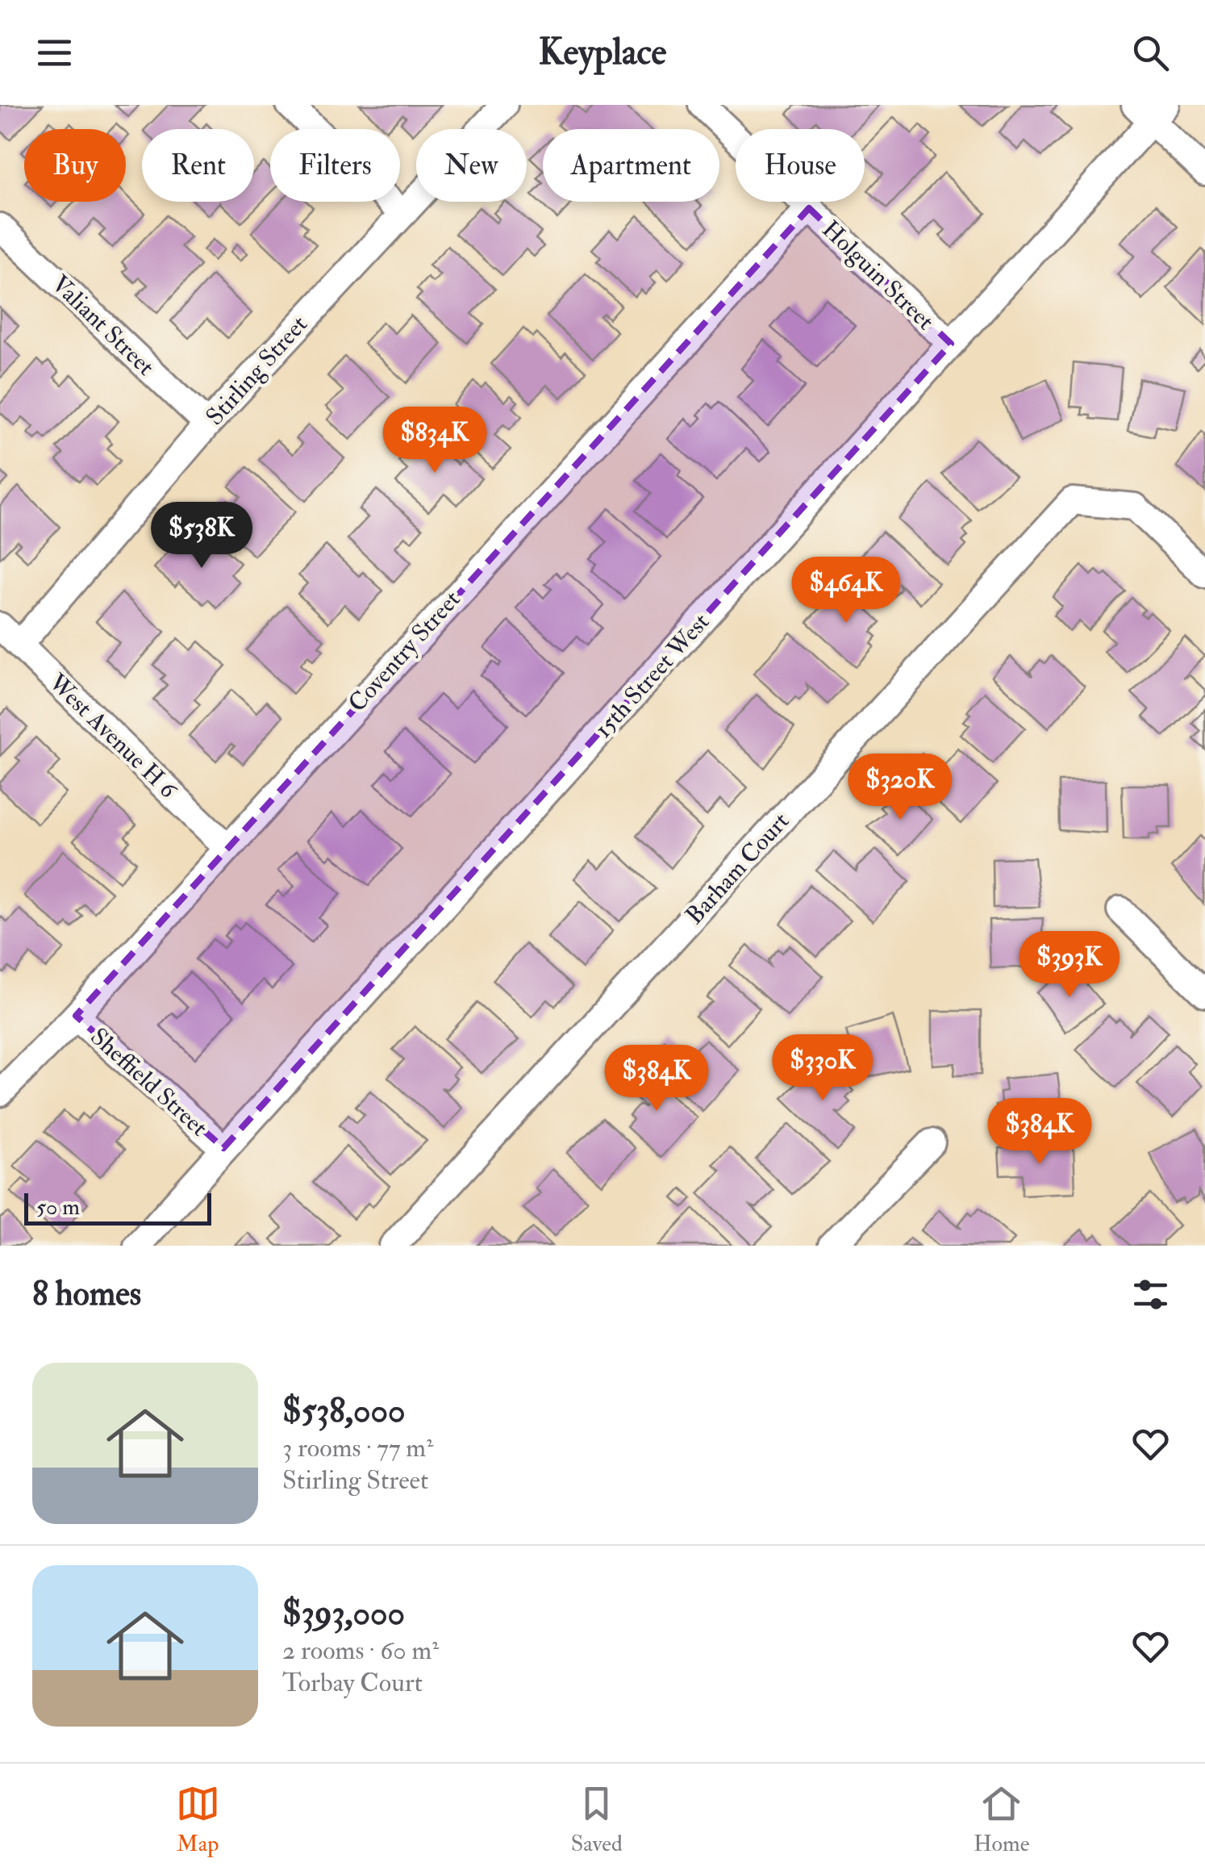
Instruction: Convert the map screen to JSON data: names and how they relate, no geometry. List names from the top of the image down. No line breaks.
{"streets":{"street":["Holguin Street","Valiant Street","Stirling Street","Coventry Street","15th Street West","West Avenue H 6","Barham Court","Sheffield Street"]},"crossings":[["Holguin Street","Coventry Street"],["Holguin Street","15th Street West"],["Valiant Street","Stirling Street"],["Stirling Street","West Avenue H 6"],["Coventry Street","West Avenue H 6"],["Coventry Street","Sheffield Street"],["15th Street West","Sheffield Street"]],"scale_bar":"50 m","page":{"header":"Keyplace","chip":["Buy","Rent","Filters","New","Apartment","House"],"price":["$834K","$538K","$464K","$320K","$393K","$330K","$384K","$384K"],"scale":"50 m","heading":"8 homes","list":[{"name":"$538,000","note":"3 rooms · 77 m² · Stirling Street"},{"name":"$393,000","note":"2 rooms · 60 m² · Torbay Court"}],"tabs":["Map","Saved","Home"]}}
